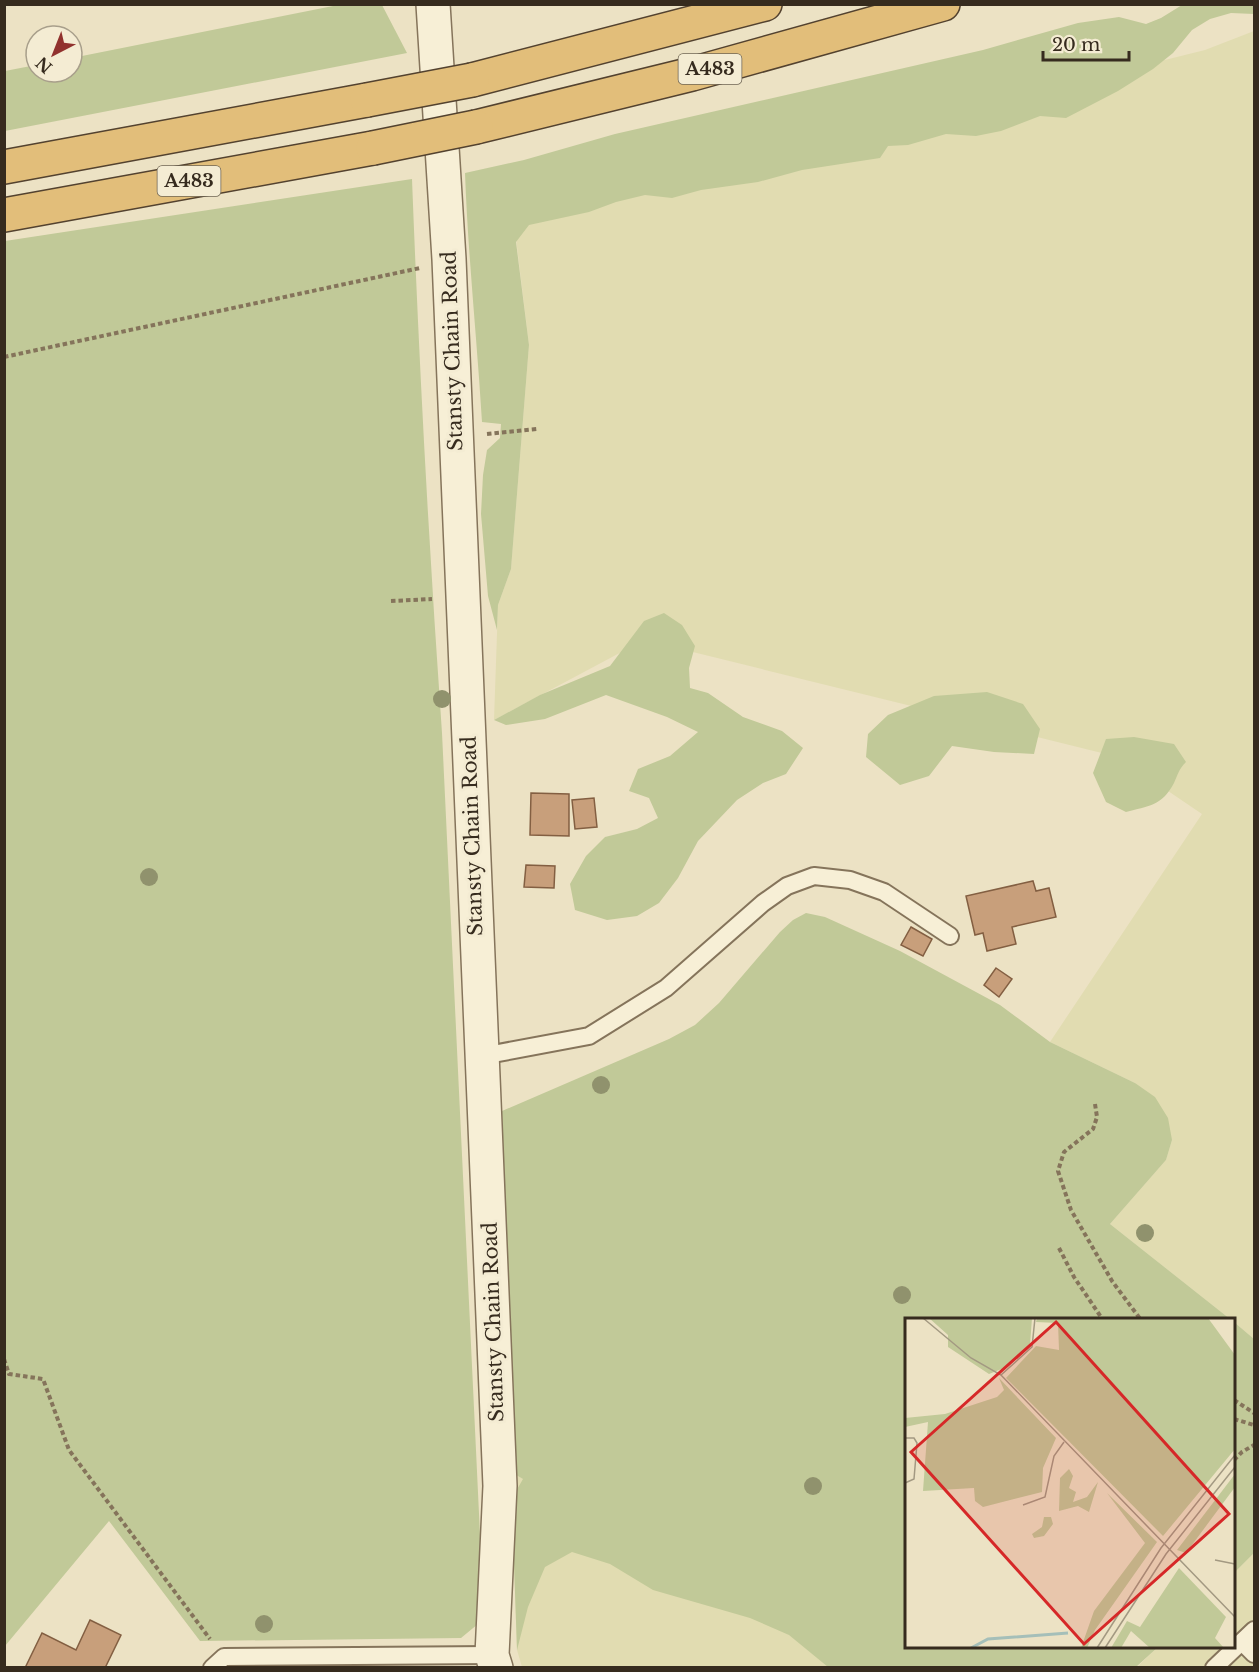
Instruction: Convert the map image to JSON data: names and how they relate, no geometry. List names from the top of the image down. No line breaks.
{"streets":{"highway":["A483"],"street":["Stansty Chain Road"]},"scale_bar":"20 m","north":"bottom left"}
